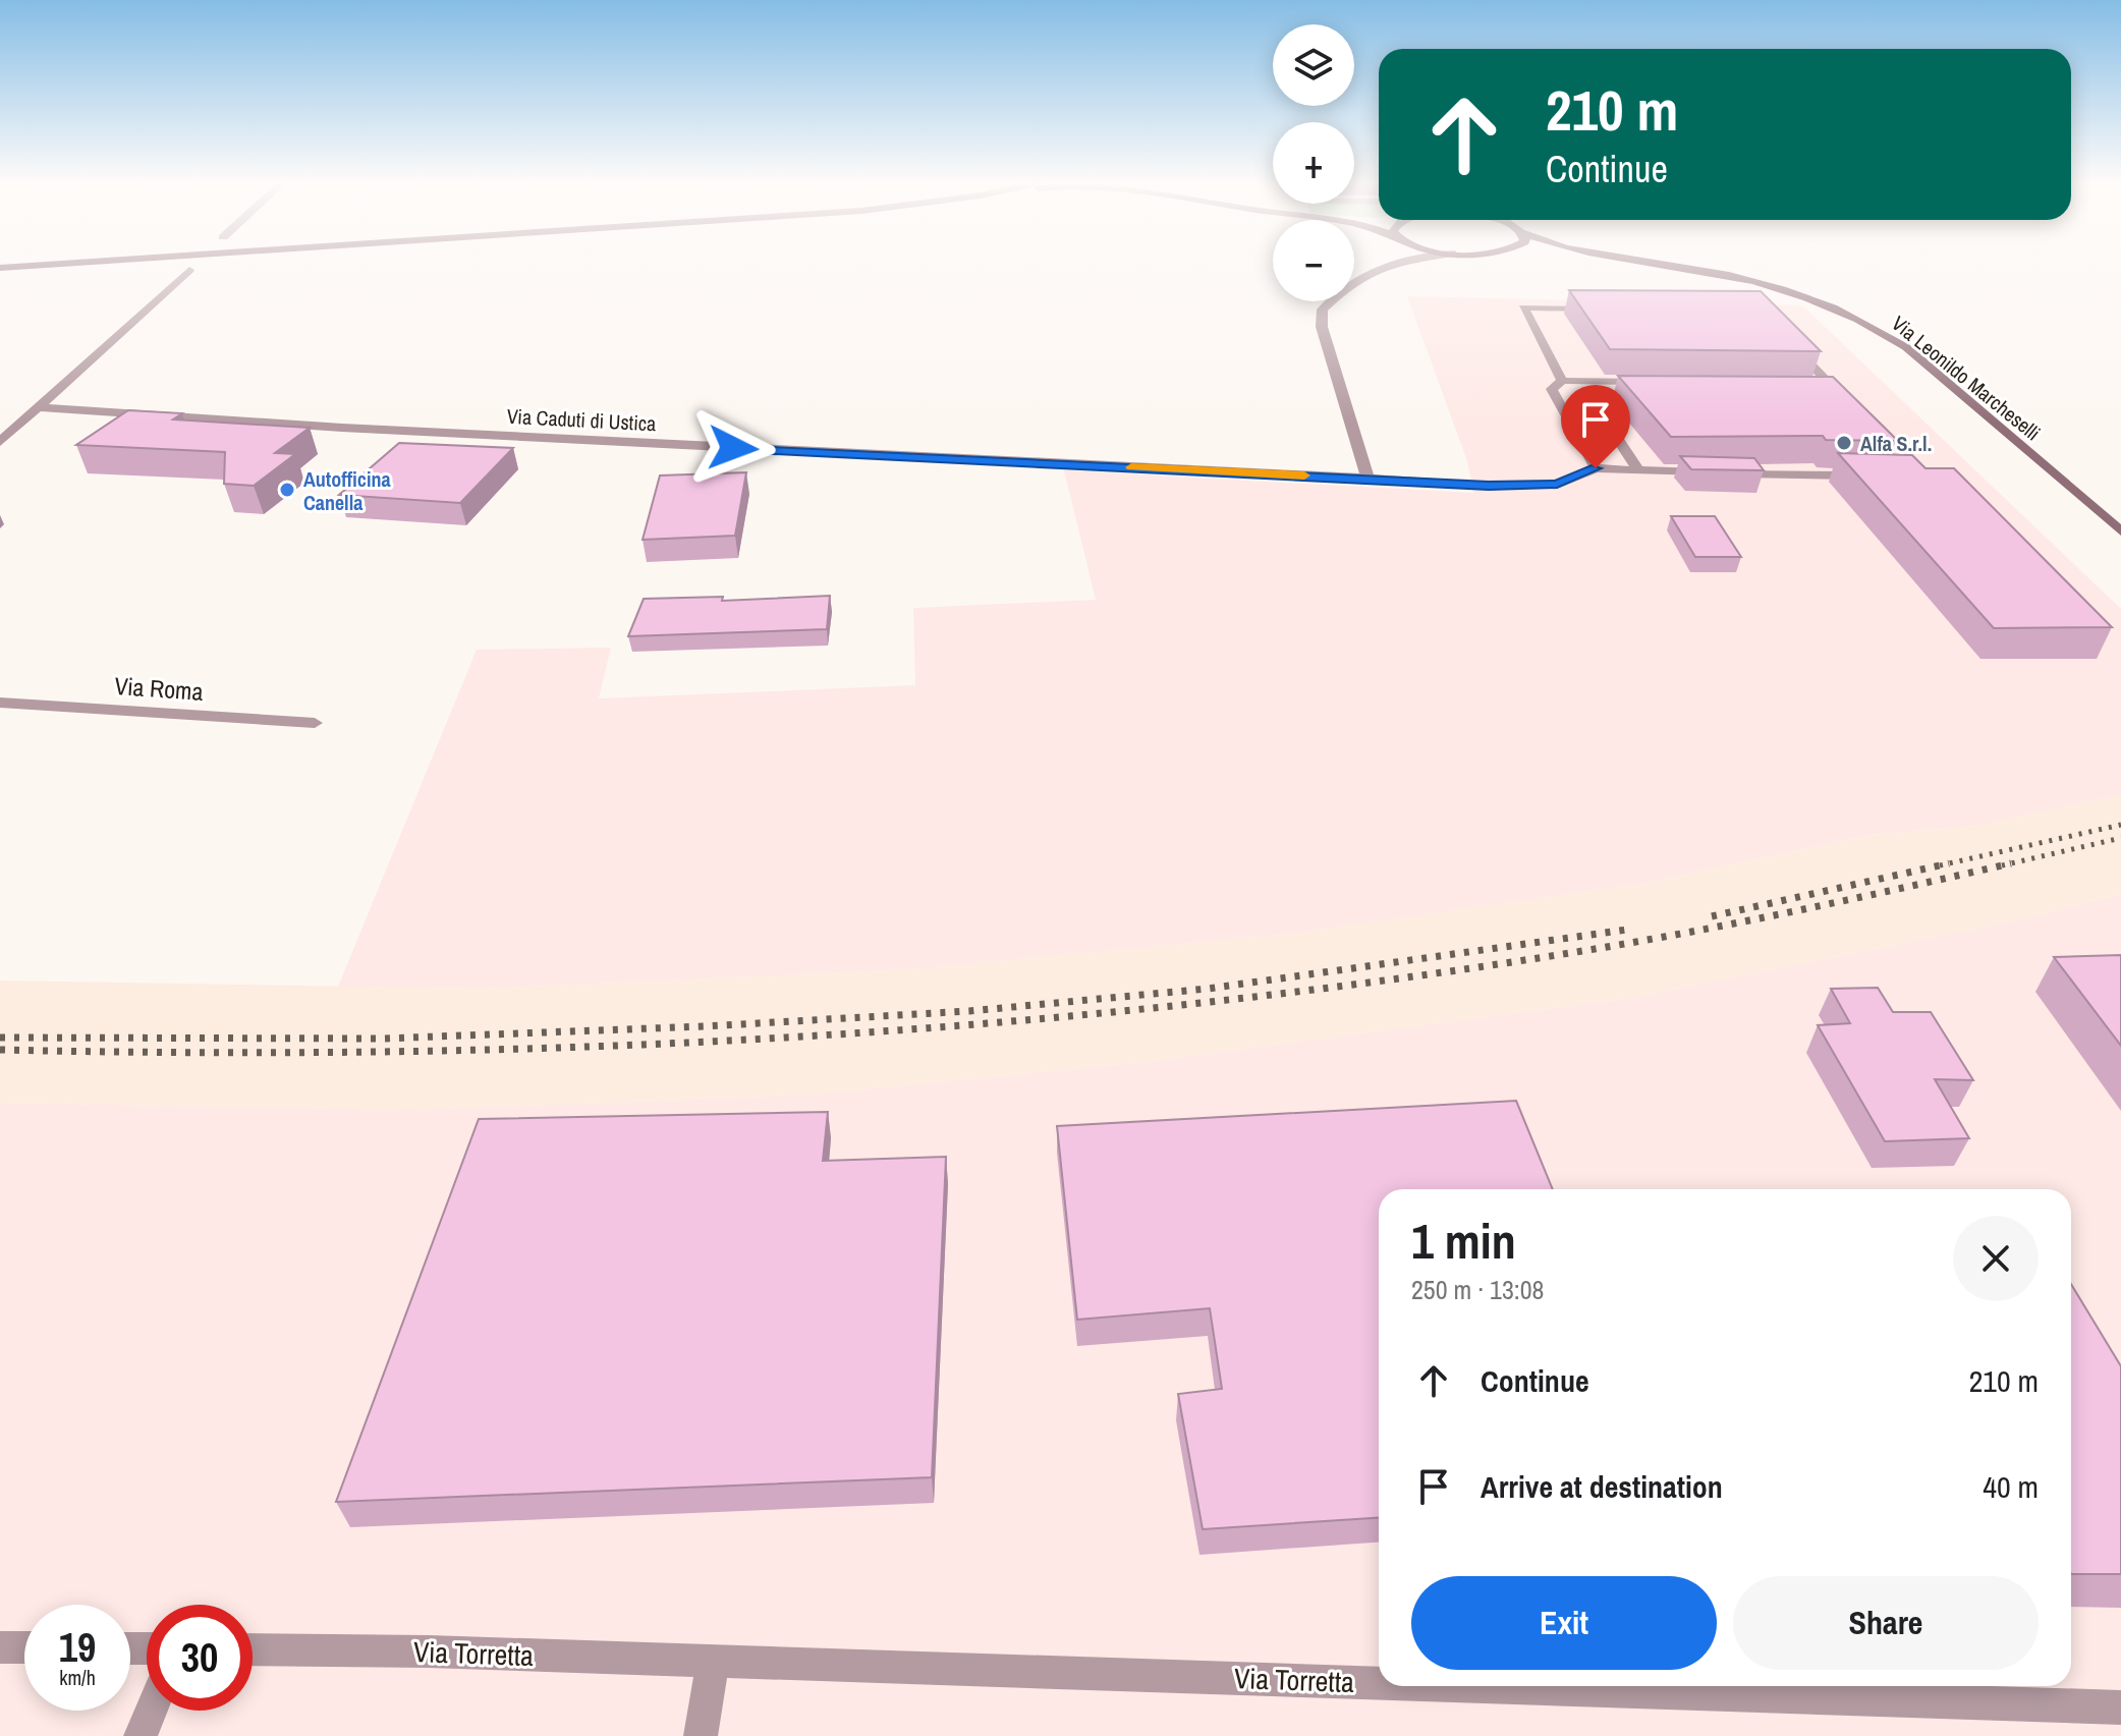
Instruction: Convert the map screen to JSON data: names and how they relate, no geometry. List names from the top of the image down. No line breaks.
{"streets":{"street":["Via Leonildo Marcheselli","Via Caduti di Ustica","Via Torretta"],"lane":["Via Roma"]},"places":["Alfa S.r.l.","Autofficina Canella"],"page":{"map_buttons":["+","−"],"turn":["210 m","Continue"],"heading":["1 min","250 m · 13:08"],"list":[{"name":"Continue","value":"210 m"},{"name":"Arrive at destination","value":"40 m"}],"buttons":["Exit","Share"],"speed":"19 km/h","limit":"30"}}
